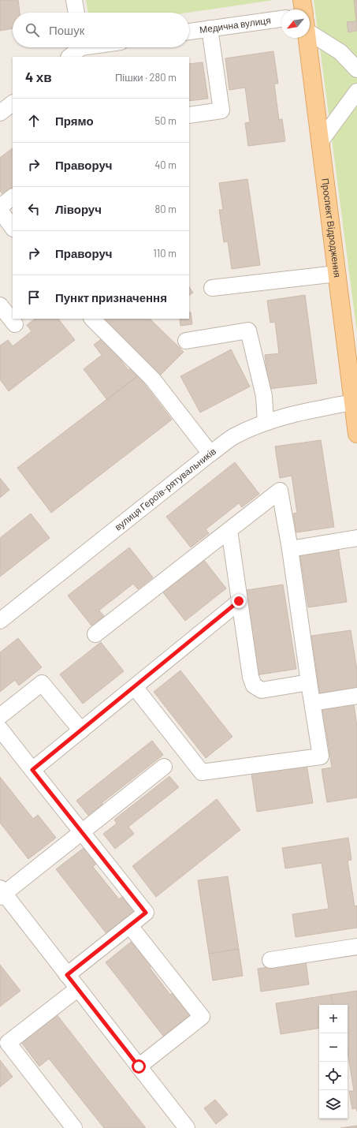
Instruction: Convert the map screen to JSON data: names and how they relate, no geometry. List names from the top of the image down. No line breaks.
{"streets":{"main road":["Проспект Відродження"],"street":["Медична вулиця","вулиця Героїв-рятувальників"]},"crossings":[["Проспект Відродження","вулиця Героїв-рятувальників"]],"north":"bottom left","page":{"search":"Пошук","heading":["4 хв","Пішки · 280 m"],"list":[["Прямо","50 m"],["Праворуч","40 m"],["Ліворуч","80 m"],["Праворуч","110 m"],"Пункт призначення"],"map_buttons":["+","−"]}}
